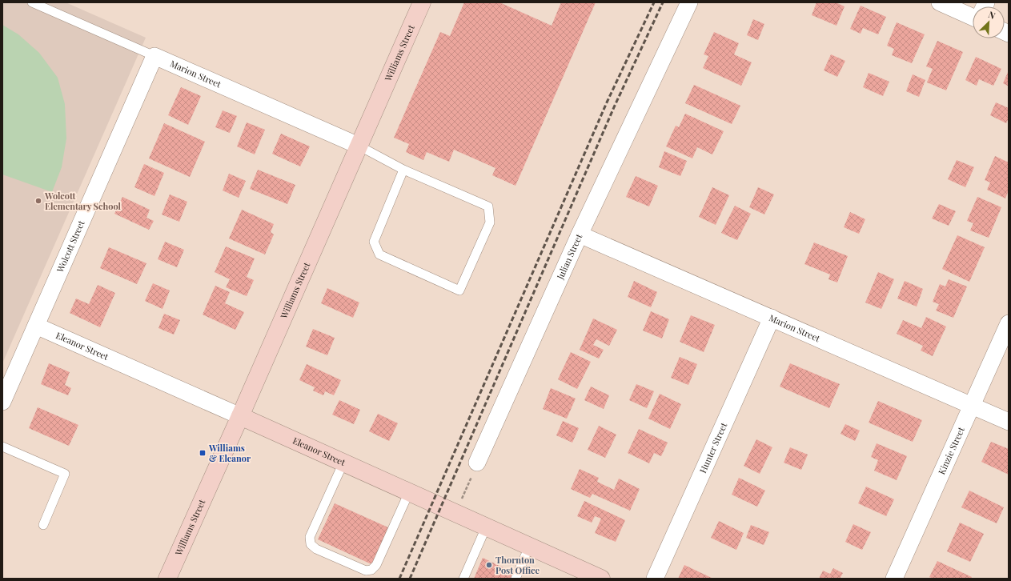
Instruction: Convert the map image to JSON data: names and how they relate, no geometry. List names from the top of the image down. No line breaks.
{"streets":{"street":["Williams Street","Marion Street","Wolcott Street","Julian Street","Eleanor Street","Hunter Street","Kinzie Street"]},"crossings":[["Williams Street","Marion Street"],["Williams Street","Eleanor Street"],["Marion Street","Wolcott Street"],["Marion Street","Julian Street"],["Marion Street","Hunter Street"],["Marion Street","Kinzie Street"],["Wolcott Street","Eleanor Street"]],"places":{"other":["Wolcott Elementary School","Thornton Post Office"],"transit":["Williams & Eleanor"]},"north":"top right"}
